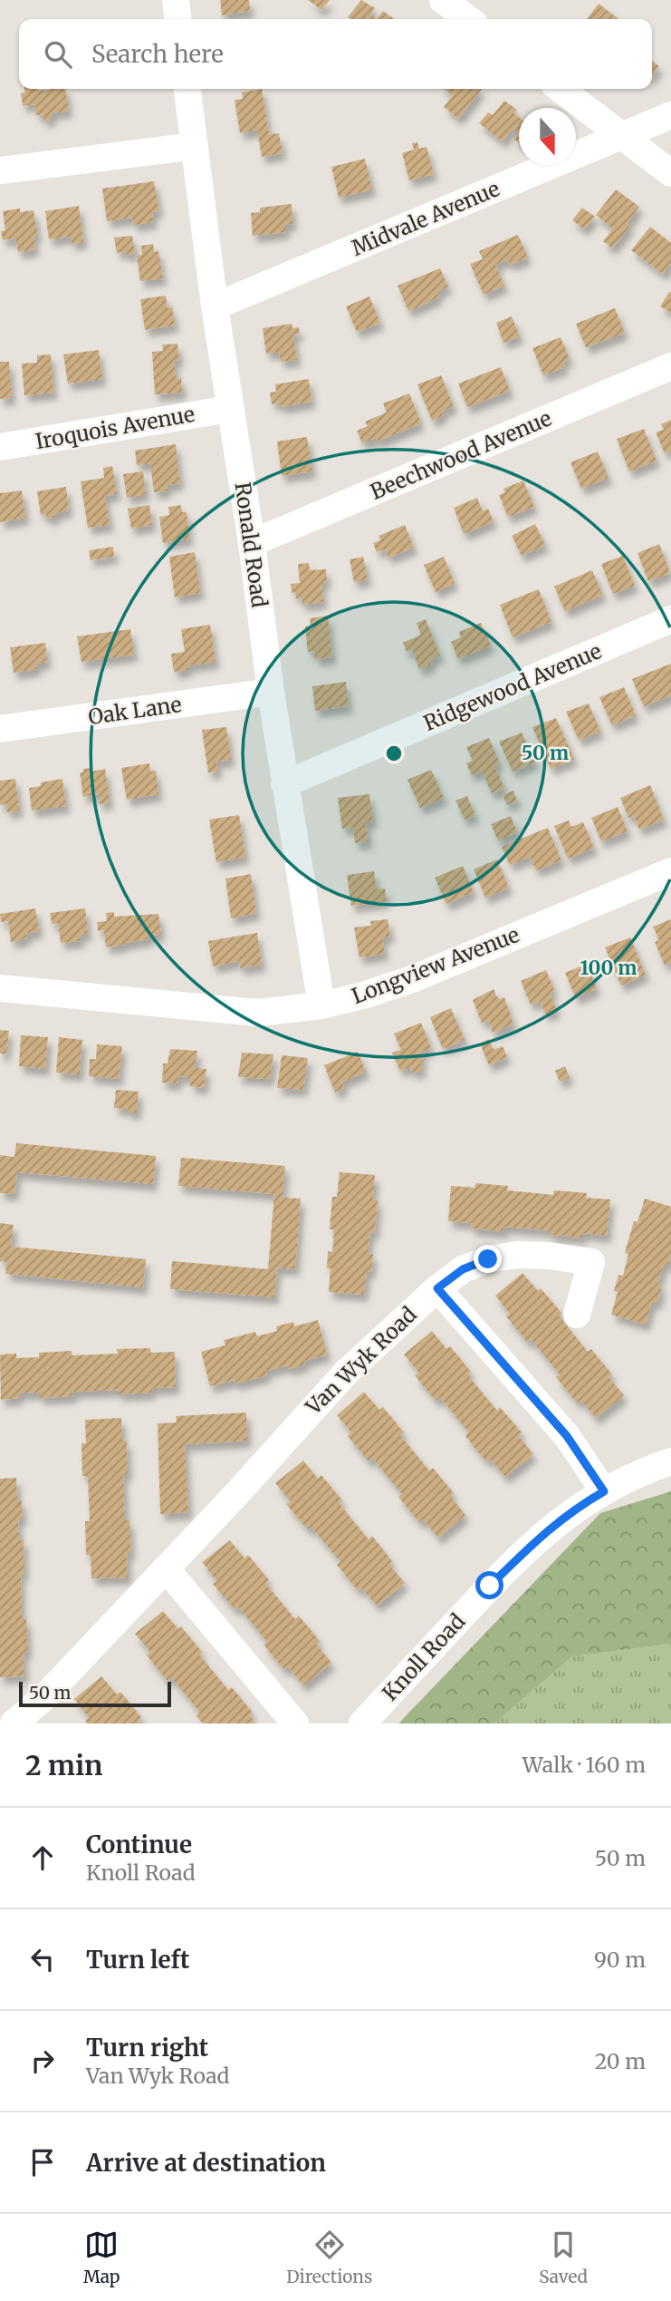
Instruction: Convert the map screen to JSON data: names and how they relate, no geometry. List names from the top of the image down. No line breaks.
{"streets":{"street":["Midvale Avenue","Iroquois Avenue","Beechwood Avenue","Ronald Road","Ridgewood Avenue","Oak Lane","Longview Avenue","Van Wyk Road","Knoll Road"]},"crossings":[["Midvale Avenue","Ronald Road"],["Iroquois Avenue","Ronald Road"],["Beechwood Avenue","Ronald Road"],["Ronald Road","Ridgewood Avenue"],["Ronald Road","Oak Lane"],["Ronald Road","Longview Avenue"]],"scale_bar":"50 m","north":"bottom","page":{"search":"Search here","scale":"50 m","heading":["2 min","Walk · 160 m"],"list":[["Continue","Knoll Road","50 m"],["Turn left","90 m"],["Turn right","Van Wyk Road","20 m"],"Arrive at destination"],"nav":["Map","Directions","Saved"]},"rings":["50 m","100 m"]}
